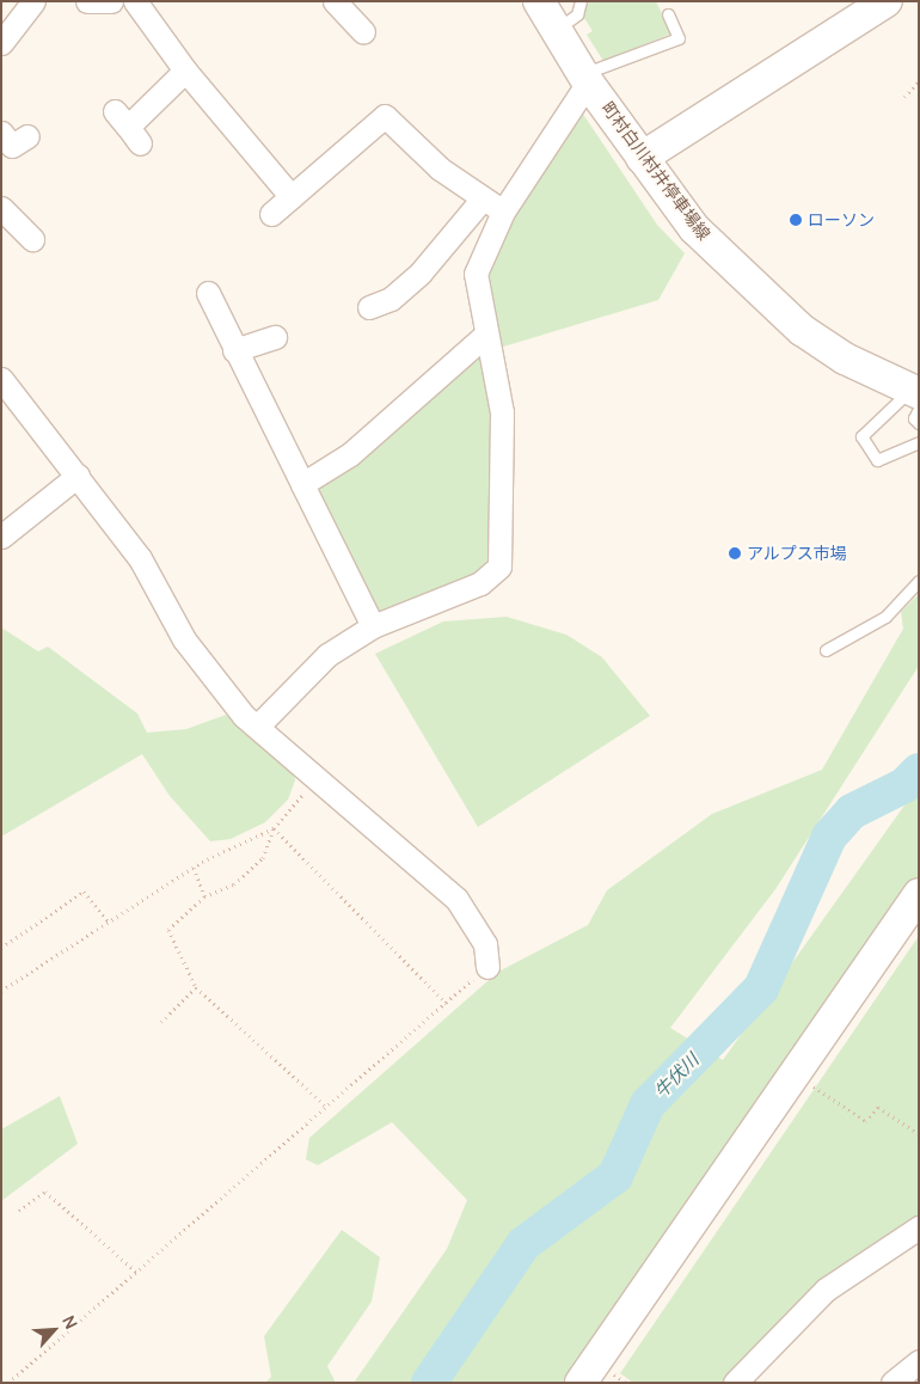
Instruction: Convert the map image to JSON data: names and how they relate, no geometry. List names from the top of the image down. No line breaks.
{"streets":{"street":["町村白川村井停車場線"]},"water":["牛伏川"],"places":["ローソン","アルプス市場"],"north":"top right"}
